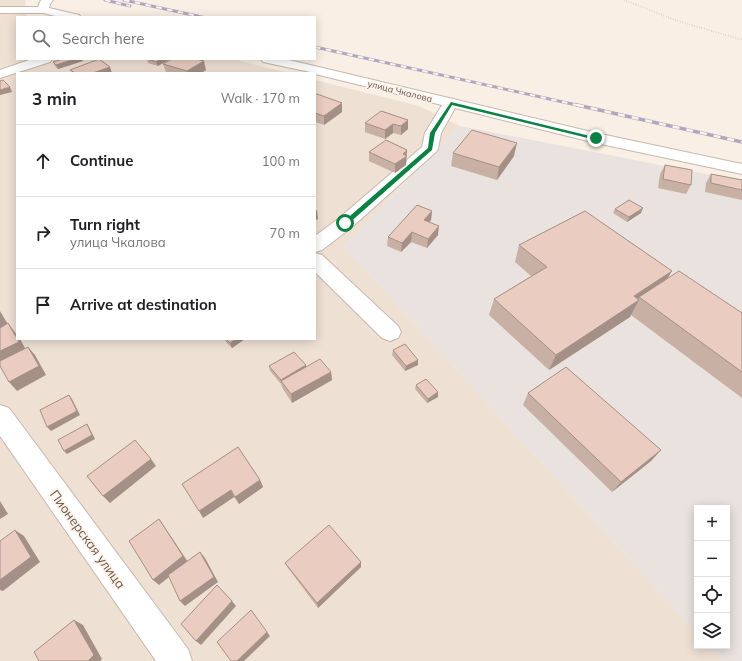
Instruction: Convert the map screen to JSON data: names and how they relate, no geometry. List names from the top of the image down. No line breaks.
{"streets":{"street":["улица Чкалова","Пионерская улица"]},"page":{"search":"Search here","heading":["3 min","Walk · 170 m"],"list":[["Continue","100 m"],["Turn right","улица Чкалова","70 m"],"Arrive at destination"],"map_buttons":["+","−"]}}
